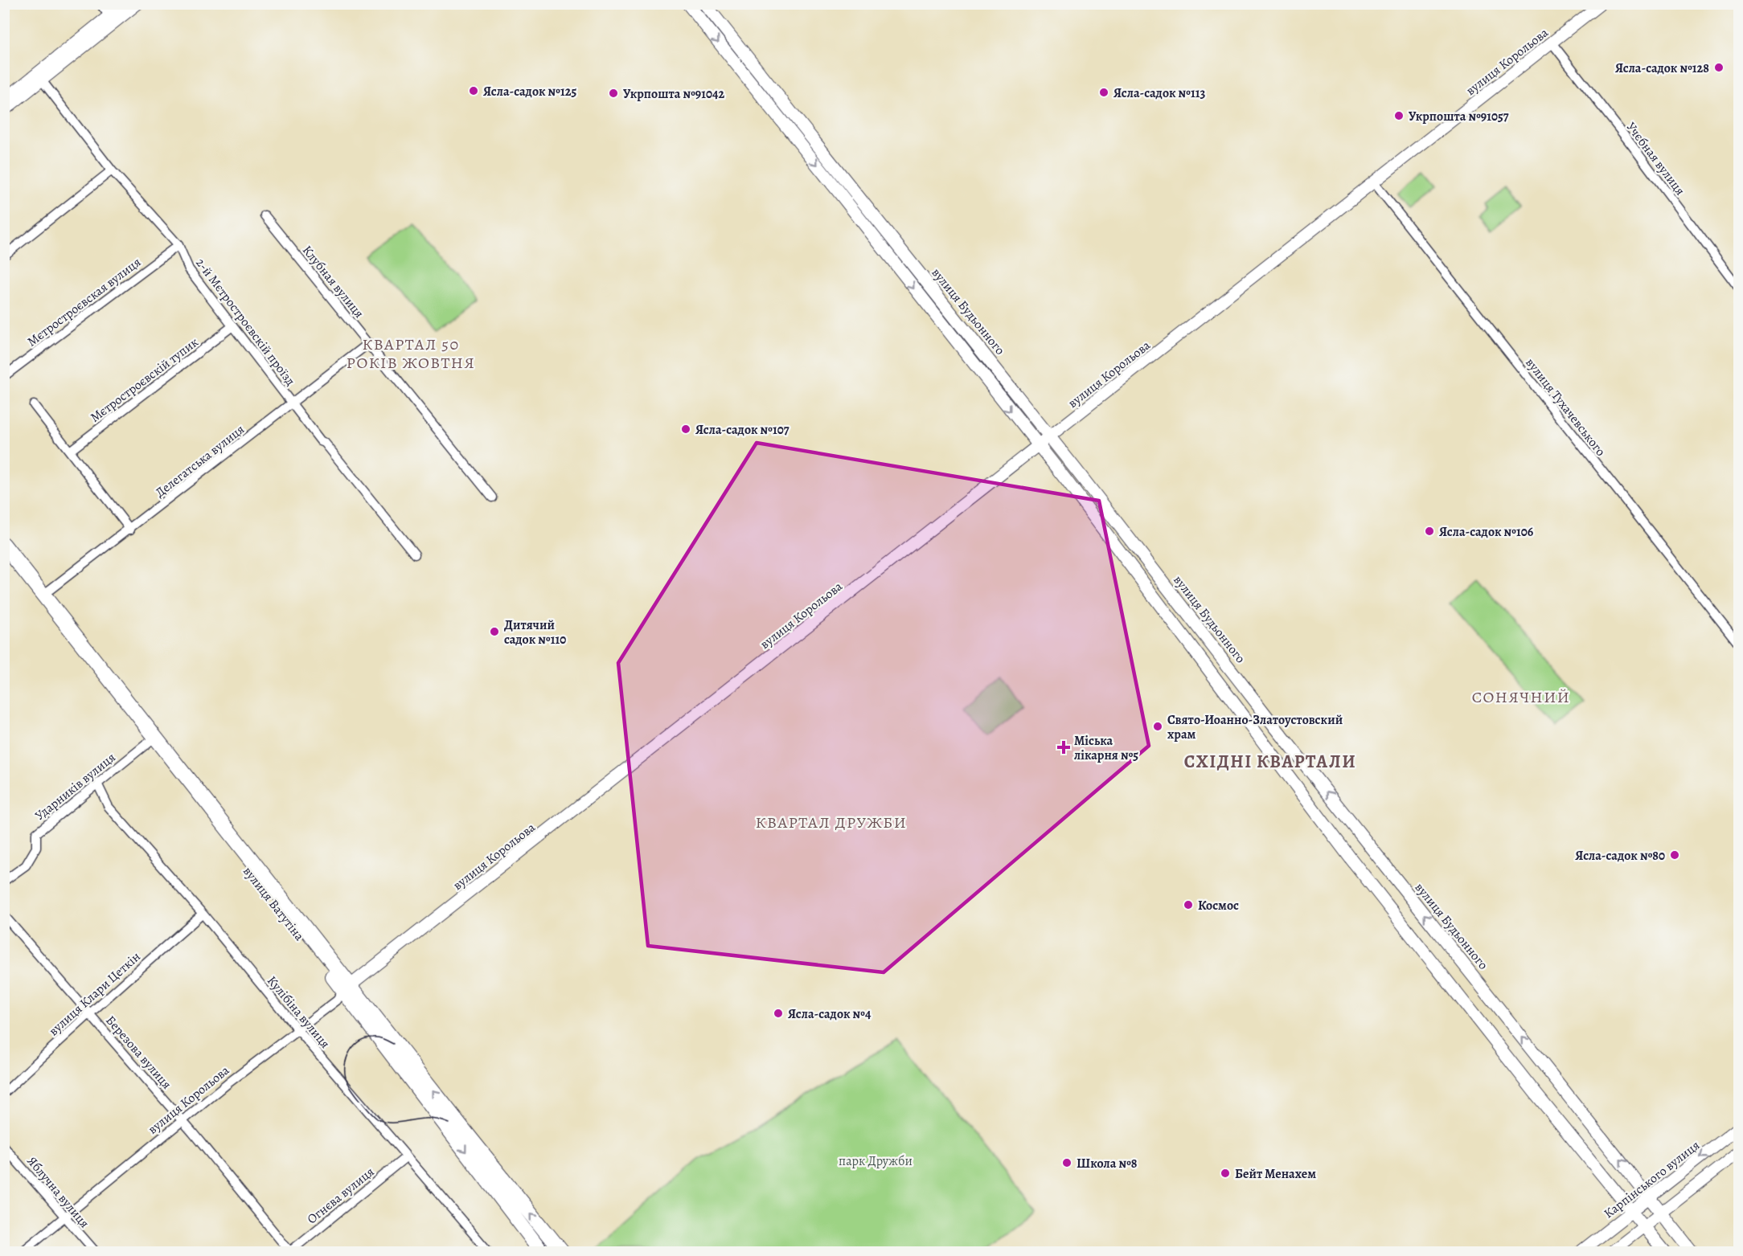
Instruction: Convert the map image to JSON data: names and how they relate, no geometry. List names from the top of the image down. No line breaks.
{"streets":{"main road":["вулиця Будьонного","вулиця Ватутіна"],"street":["вулиця Корольова","Учєбная вулиця","Клубная вулиця","Мєтростроєвская вулиця","2-й Мєтростроєвскій проїзд","Мєтростроєвскій тупик","вулиця Тухачевського","Делегатська вулиця","Ударників вулиця","вулиця Клари Цеткін","Кулібіна вулиця","Березова вулиця","Карпінського вулиця","Яблучна вулиця","Огнєва вулиця"]},"crossings":[["вулиця Корольова","Учєбная вулиця"],["вулиця Корольова","вулиця Будьонного"],["вулиця Корольова","вулиця Тухачевського"],["вулиця Корольова","вулиця Ватутіна"],["вулиця Корольова","Кулібіна вулиця"],["вулиця Корольова","Березова вулиця"],["вулиця Корольова","Яблучна вулиця"],["Клубная вулиця","Делегатська вулиця"],["Мєтростроєвская вулиця","2-й Мєтростроєвскій проїзд"],["вулиця Будьонного","Карпінського вулиця"],["2-й Мєтростроєвскій проїзд","Мєтростроєвскій тупик"],["2-й Мєтростроєвскій проїзд","Делегатська вулиця"],["Делегатська вулиця","вулиця Ватутіна"],["Ударників вулиця","вулиця Ватутіна"],["Ударників вулиця","Кулібіна вулиця"],["вулиця Клари Цеткін","Кулібіна вулиця"],["вулиця Клари Цеткін","Березова вулиця"],["Кулібіна вулиця","Огнєва вулиця"],["Березова вулиця","Огнєва вулиця"]],"districts":["КВАРТАЛ 50 РОКІВ ЖОВТНЯ","СОНЯЧНИЙ","СХІДНІ КВАРТАЛИ","КВАРТАЛ ДРУЖБИ"],"parks":["парк Дружби"],"places":{"other":["Ясла-садок №128","Ясла-садок №125","Ясла-садок №113","Укрпошта №91042","Укрпошта №91057","Ясла-садок №107","Ясла-садок №106","Дитячий садок №110","Свято-Иоанно-Златоустовский храм","Ясла-садок №80","Космос","Ясла-садок №4","Школа №8","Бейт Менахем"],"health":["Міська лікарня №5"]}}
